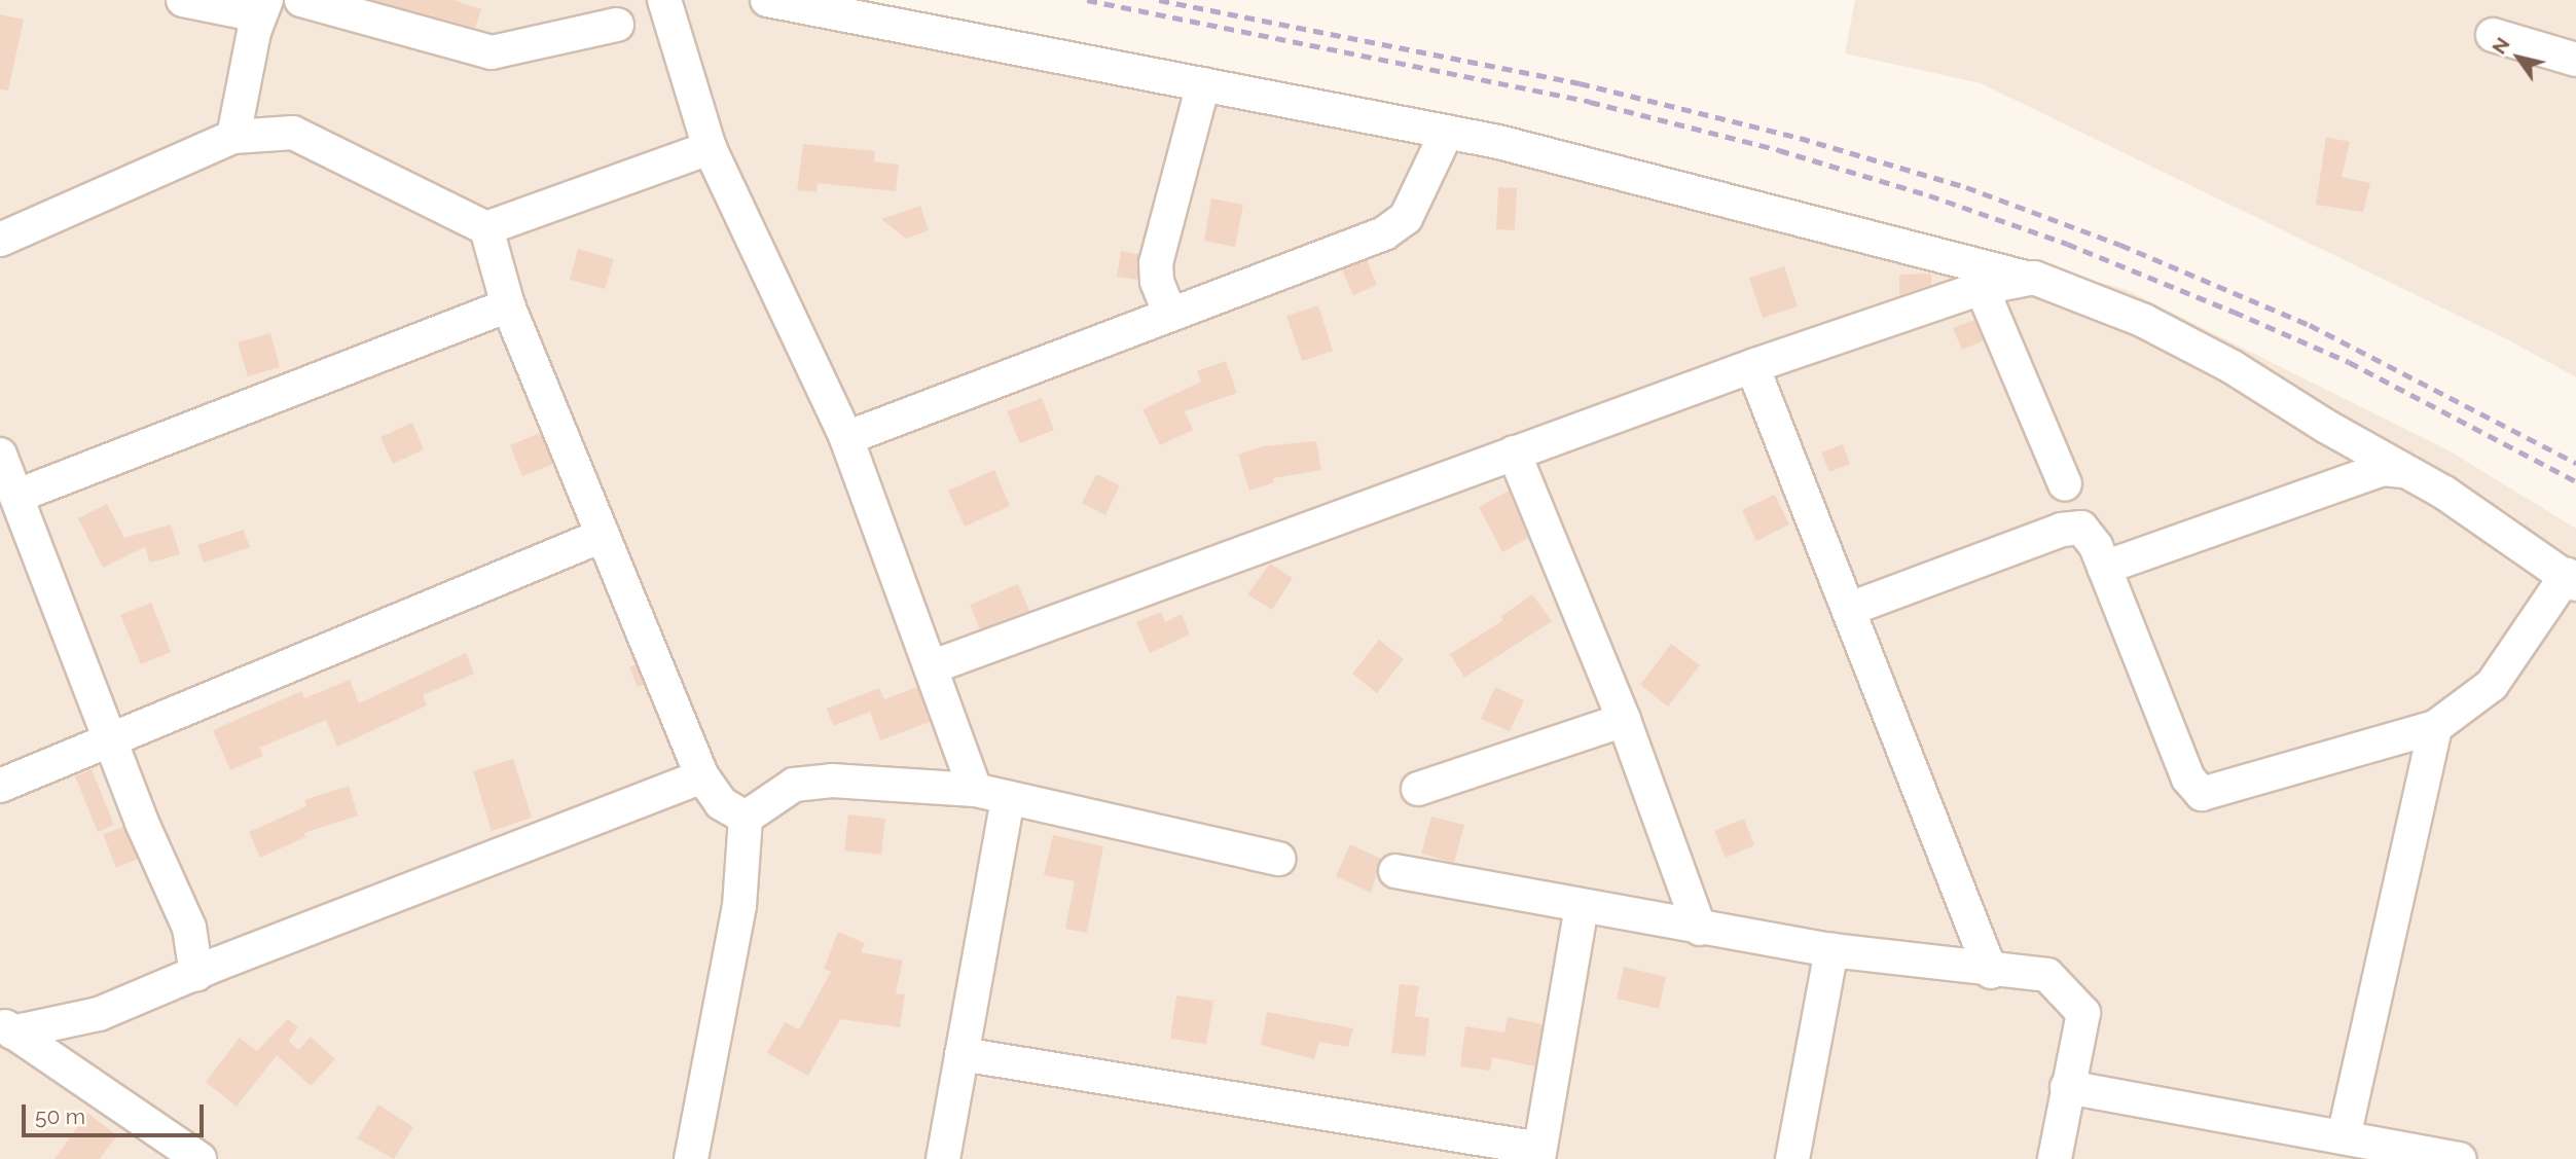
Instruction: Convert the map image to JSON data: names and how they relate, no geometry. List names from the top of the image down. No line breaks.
{"scale_bar":"50 m","north":"top left"}
